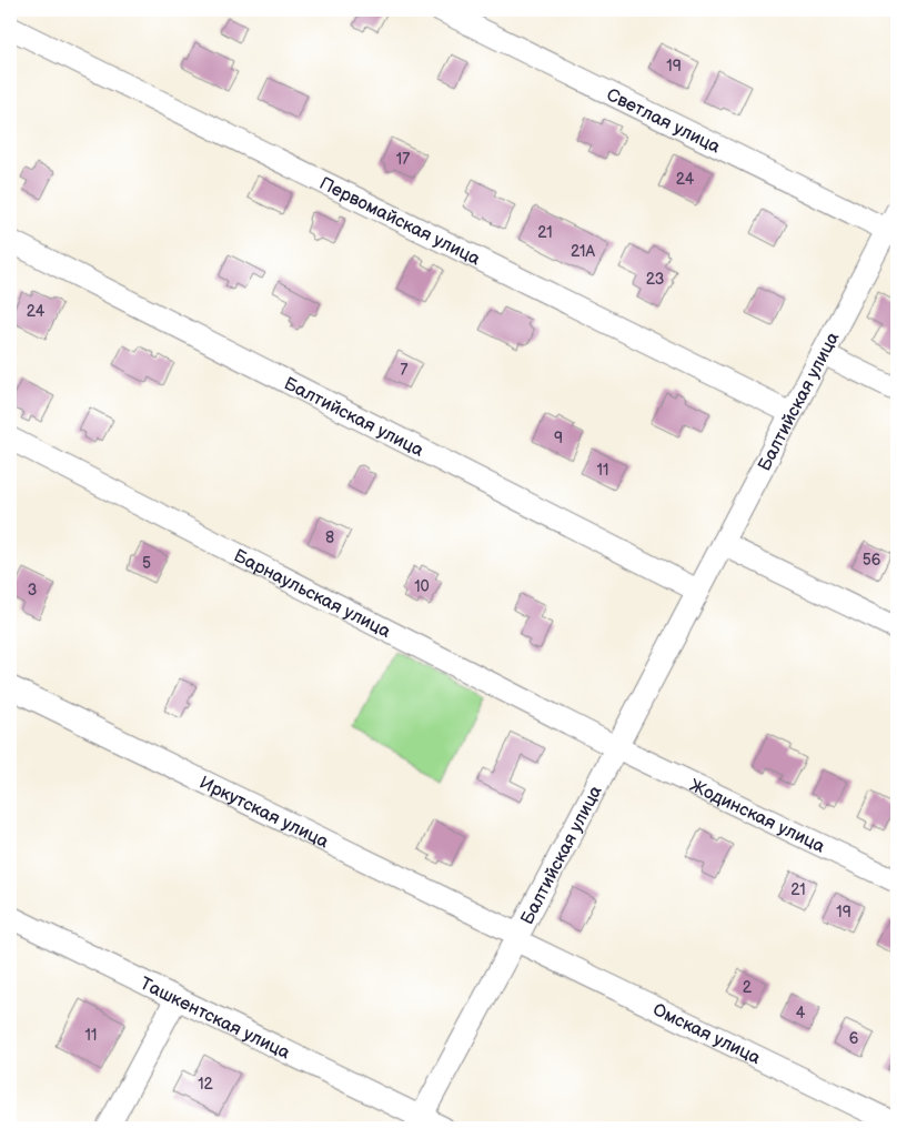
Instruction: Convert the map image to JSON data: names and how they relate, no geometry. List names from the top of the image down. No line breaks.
{"streets":{"street":["Светлая улица","Первомайская улица","Балтийская улица","Барнаульская улица","Иркутская улица","Жодинская улица","Ташкентская улица","Омская улица"]},"crossings":[["Светлая улица","Балтийская улица"],["Первомайская улица","Балтийская улица"],["Балтийская улица","Барнаульская улица"],["Балтийская улица","Иркутская улица"],["Балтийская улица","Жодинская улица"],["Балтийская улица","Ташкентская улица"],["Балтийская улица","Омская улица"],["Барнаульская улица","Жодинская улица"],["Иркутская улица","Омская улица"]],"house_numbers":["19","17","24","21","21А","23","24","7","9","11","8","56","5","10","3","21","19","2","4","11","6","12"]}
